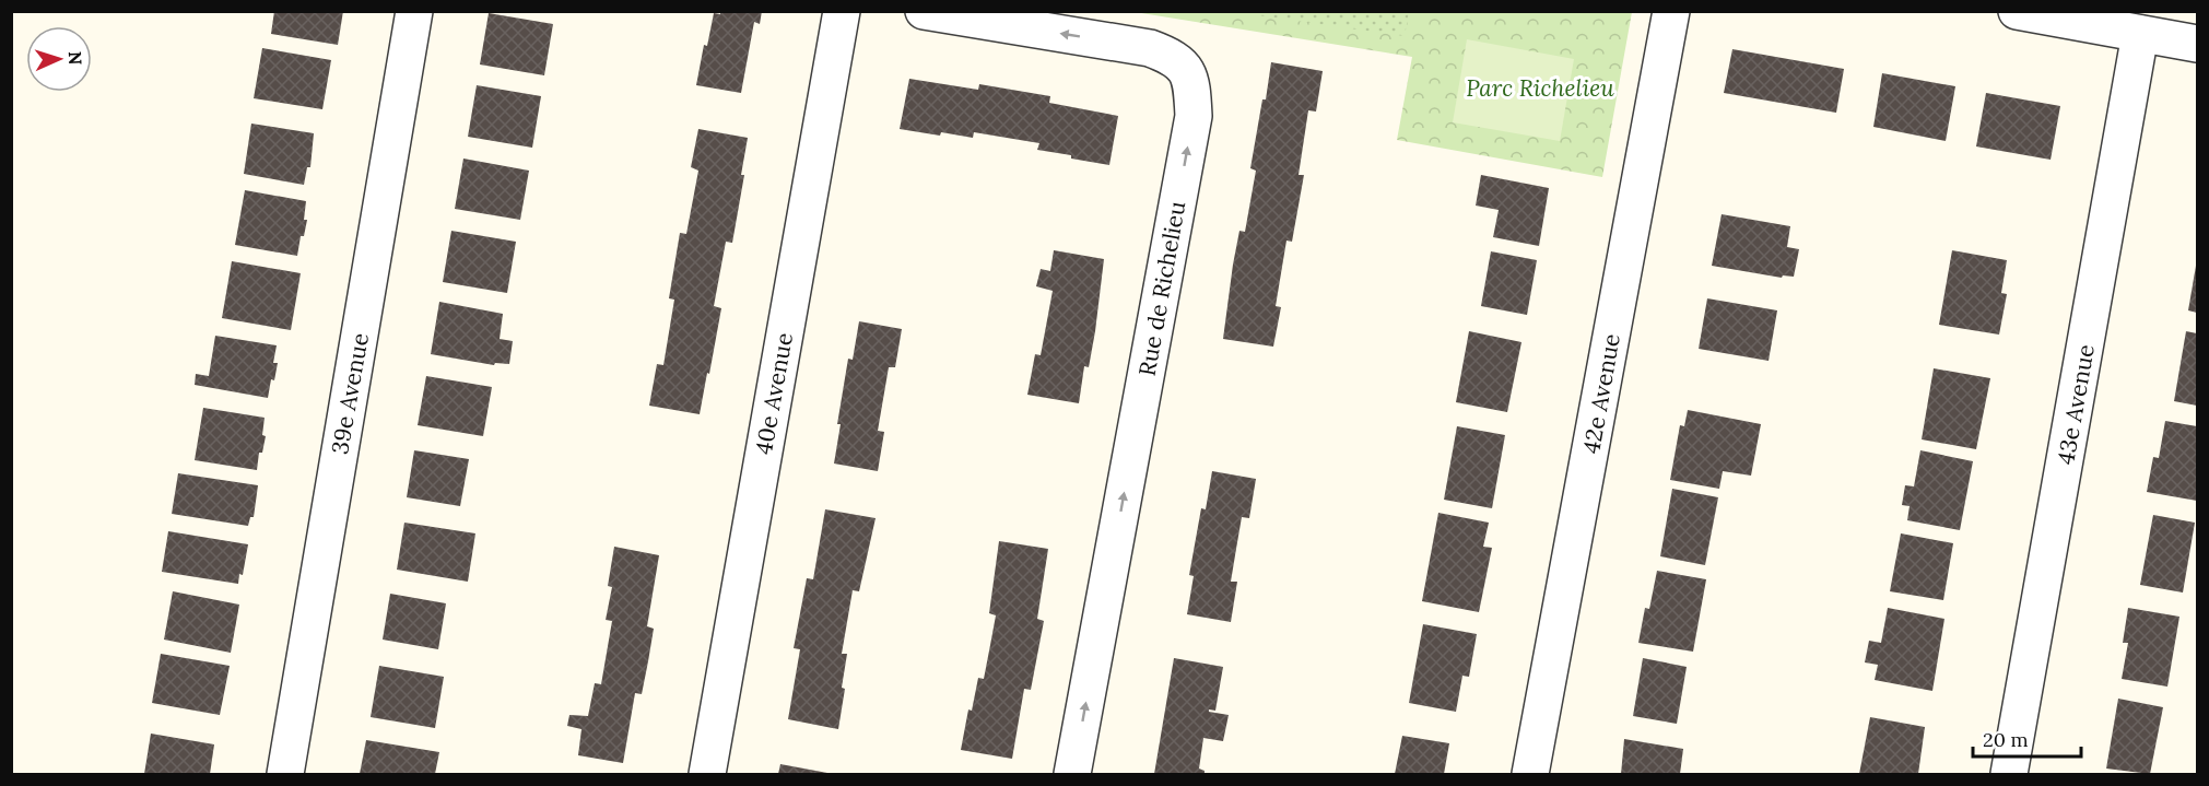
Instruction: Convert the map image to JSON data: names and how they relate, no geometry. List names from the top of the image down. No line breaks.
{"streets":{"street":["Rue de Richelieu","39e Avenue","40e Avenue","42e Avenue","43e Avenue"]},"parks":["Parc Richelieu"],"scale_bar":"20 m","north":"right"}
